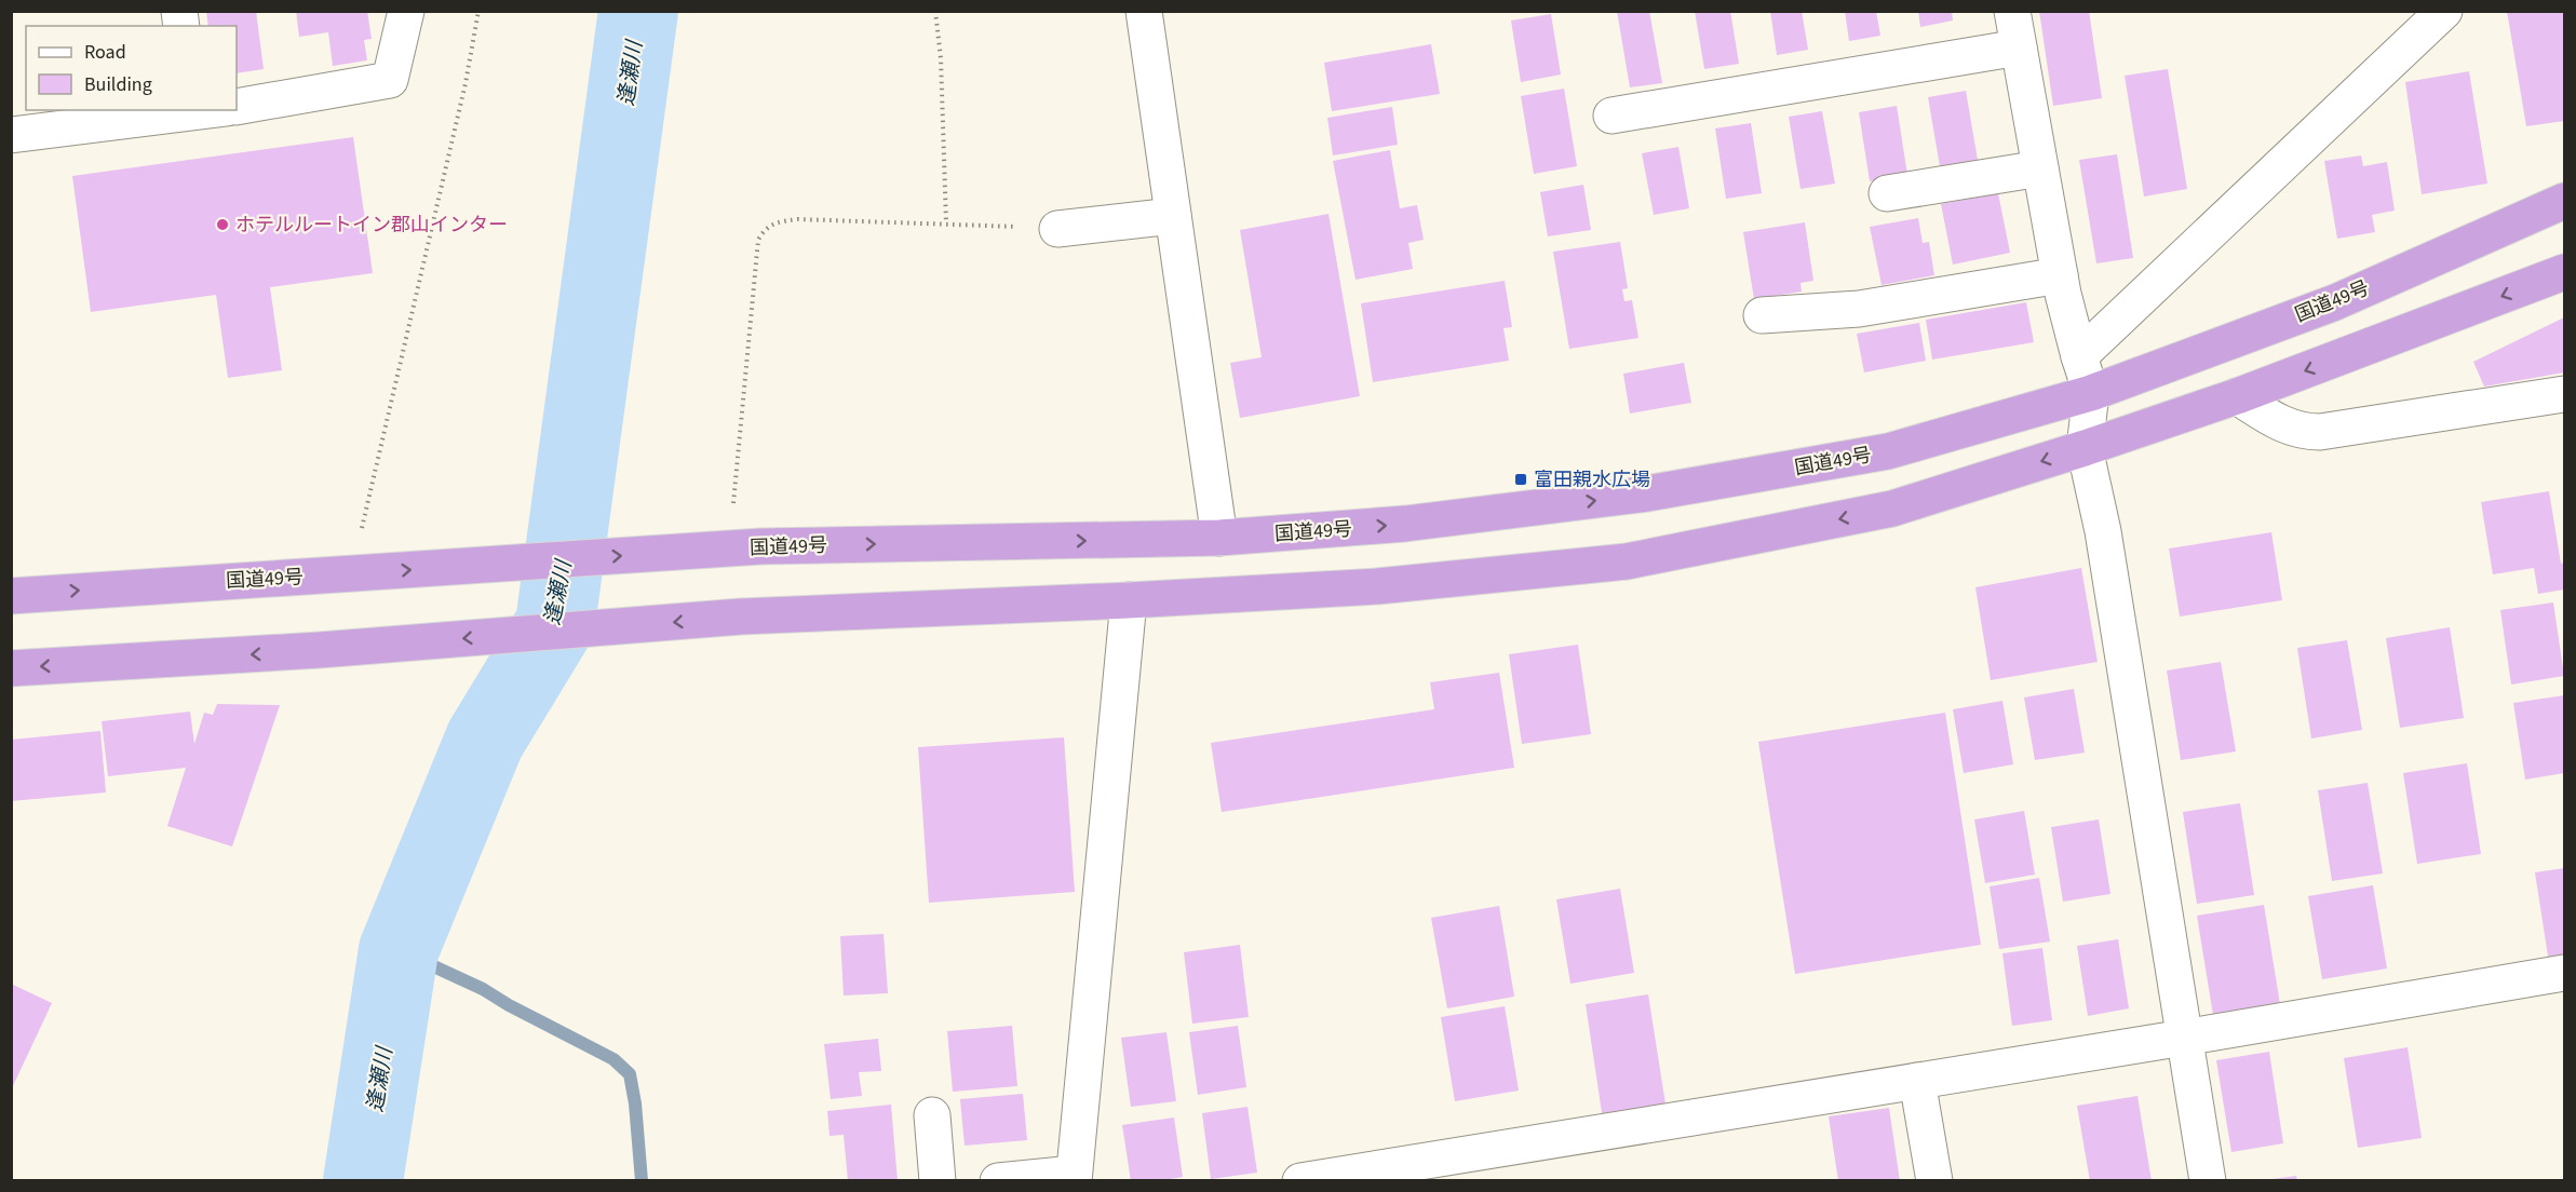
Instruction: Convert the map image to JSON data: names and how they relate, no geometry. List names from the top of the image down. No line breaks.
{"streets":{"highway":["国道49号"]},"water":["逢瀬川"],"places":{"other":["ホテルルートイン郡山インター"],"transit":["富田親水広場"]},"legend":["Road","Building"]}
